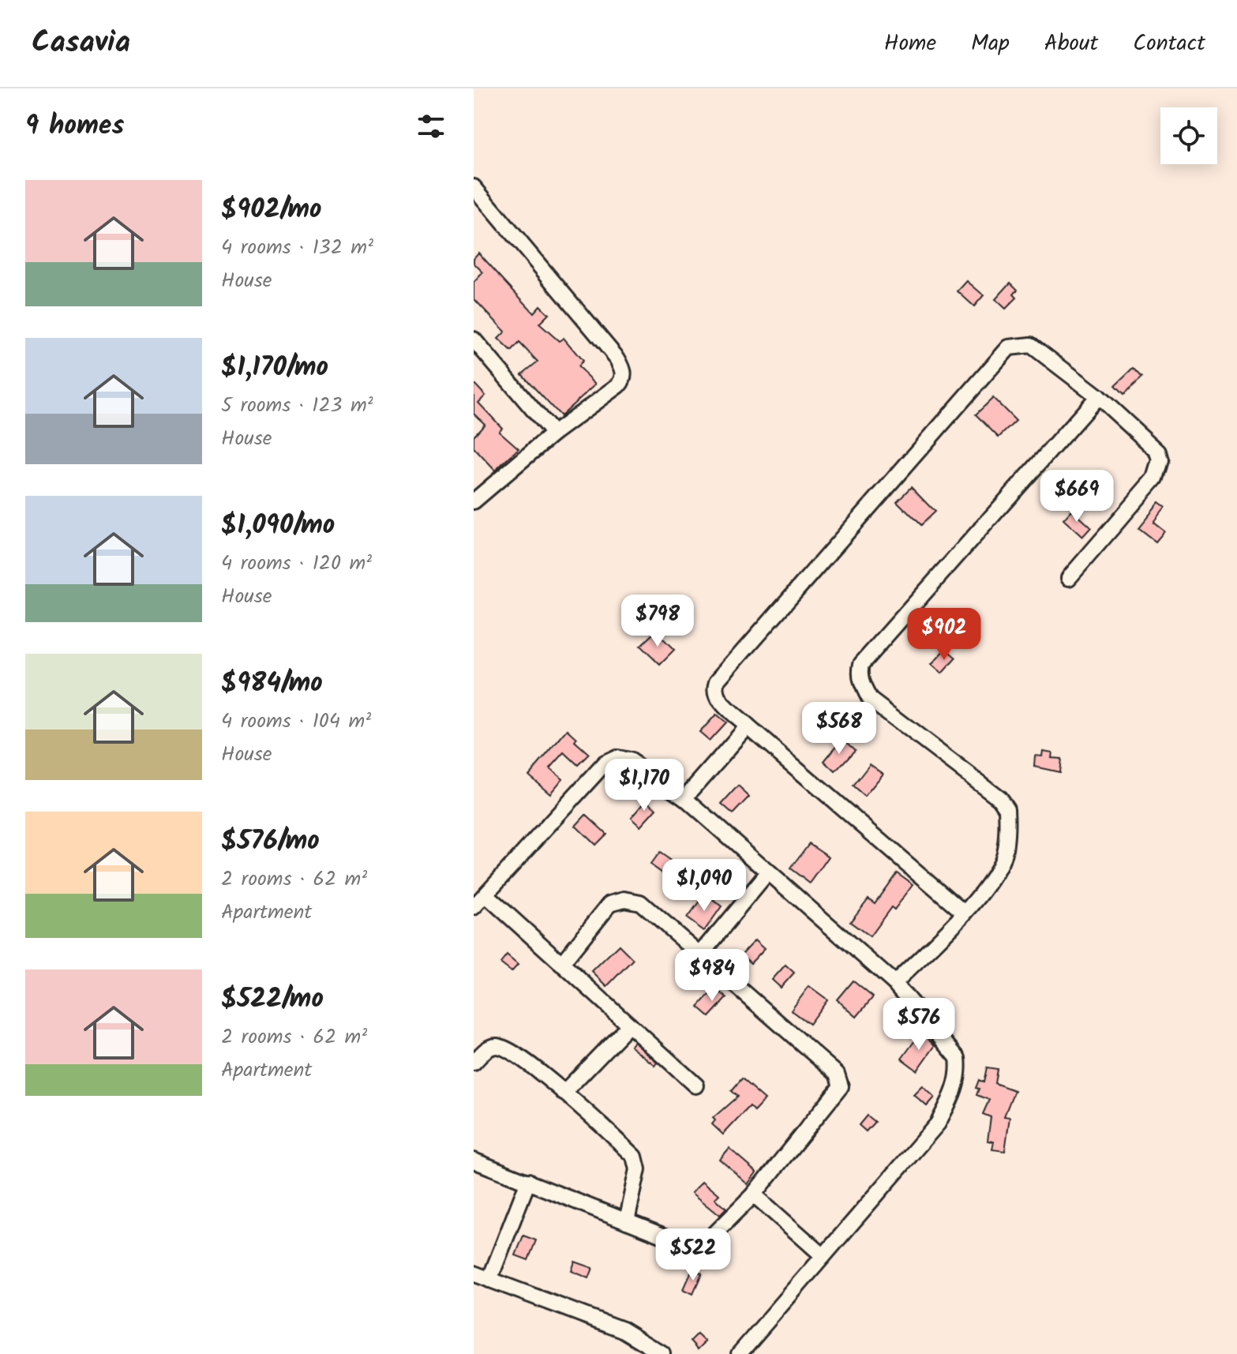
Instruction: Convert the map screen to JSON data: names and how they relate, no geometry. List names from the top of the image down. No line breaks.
{"page":{"header":"Casavia","nav":["Home","Map","About","Contact"],"heading":"9 homes","list":[{"name":"$902/mo","note":"4 rooms · 132 m² · House"},{"name":"$1,170/mo","note":"5 rooms · 123 m² · House"},{"name":"$1,090/mo","note":"4 rooms · 120 m² · House"},{"name":"$984/mo","note":"4 rooms · 104 m² · House"},{"name":"$576/mo","note":"2 rooms · 62 m² · Apartment"},{"name":"$522/mo","note":"2 rooms · 62 m² · Apartment"}],"price":["$669","$798","$902","$568","$1,170","$1,090","$984","$576","$522"]}}
